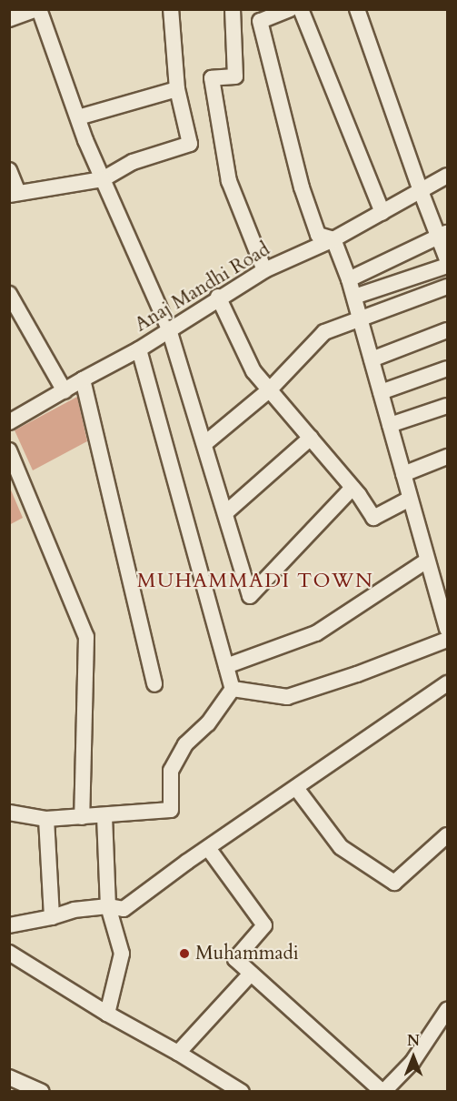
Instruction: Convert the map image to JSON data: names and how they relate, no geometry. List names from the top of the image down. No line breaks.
{"streets":{"street":["Anaj Mandhi Road"]},"districts":["MUHAMMADI TOWN"],"places":["Muhammadi"],"north":"top"}
